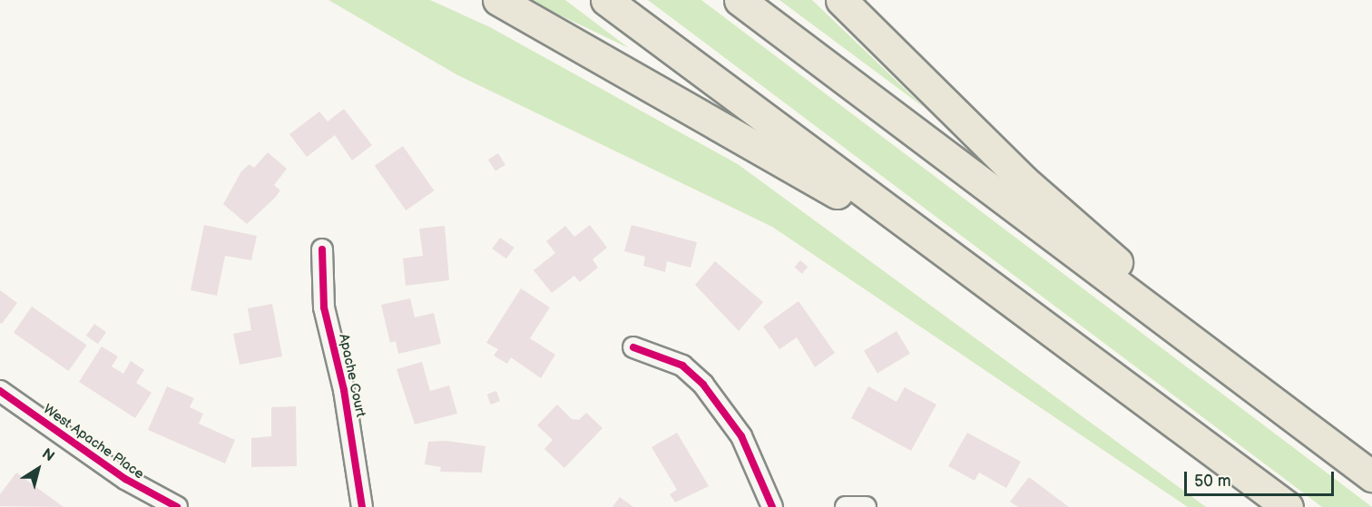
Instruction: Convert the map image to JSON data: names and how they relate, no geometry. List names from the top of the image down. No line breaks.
{"streets":{"street":["Apache Court","West Apache Place"]},"scale_bar":"50 m","north":"top right"}
